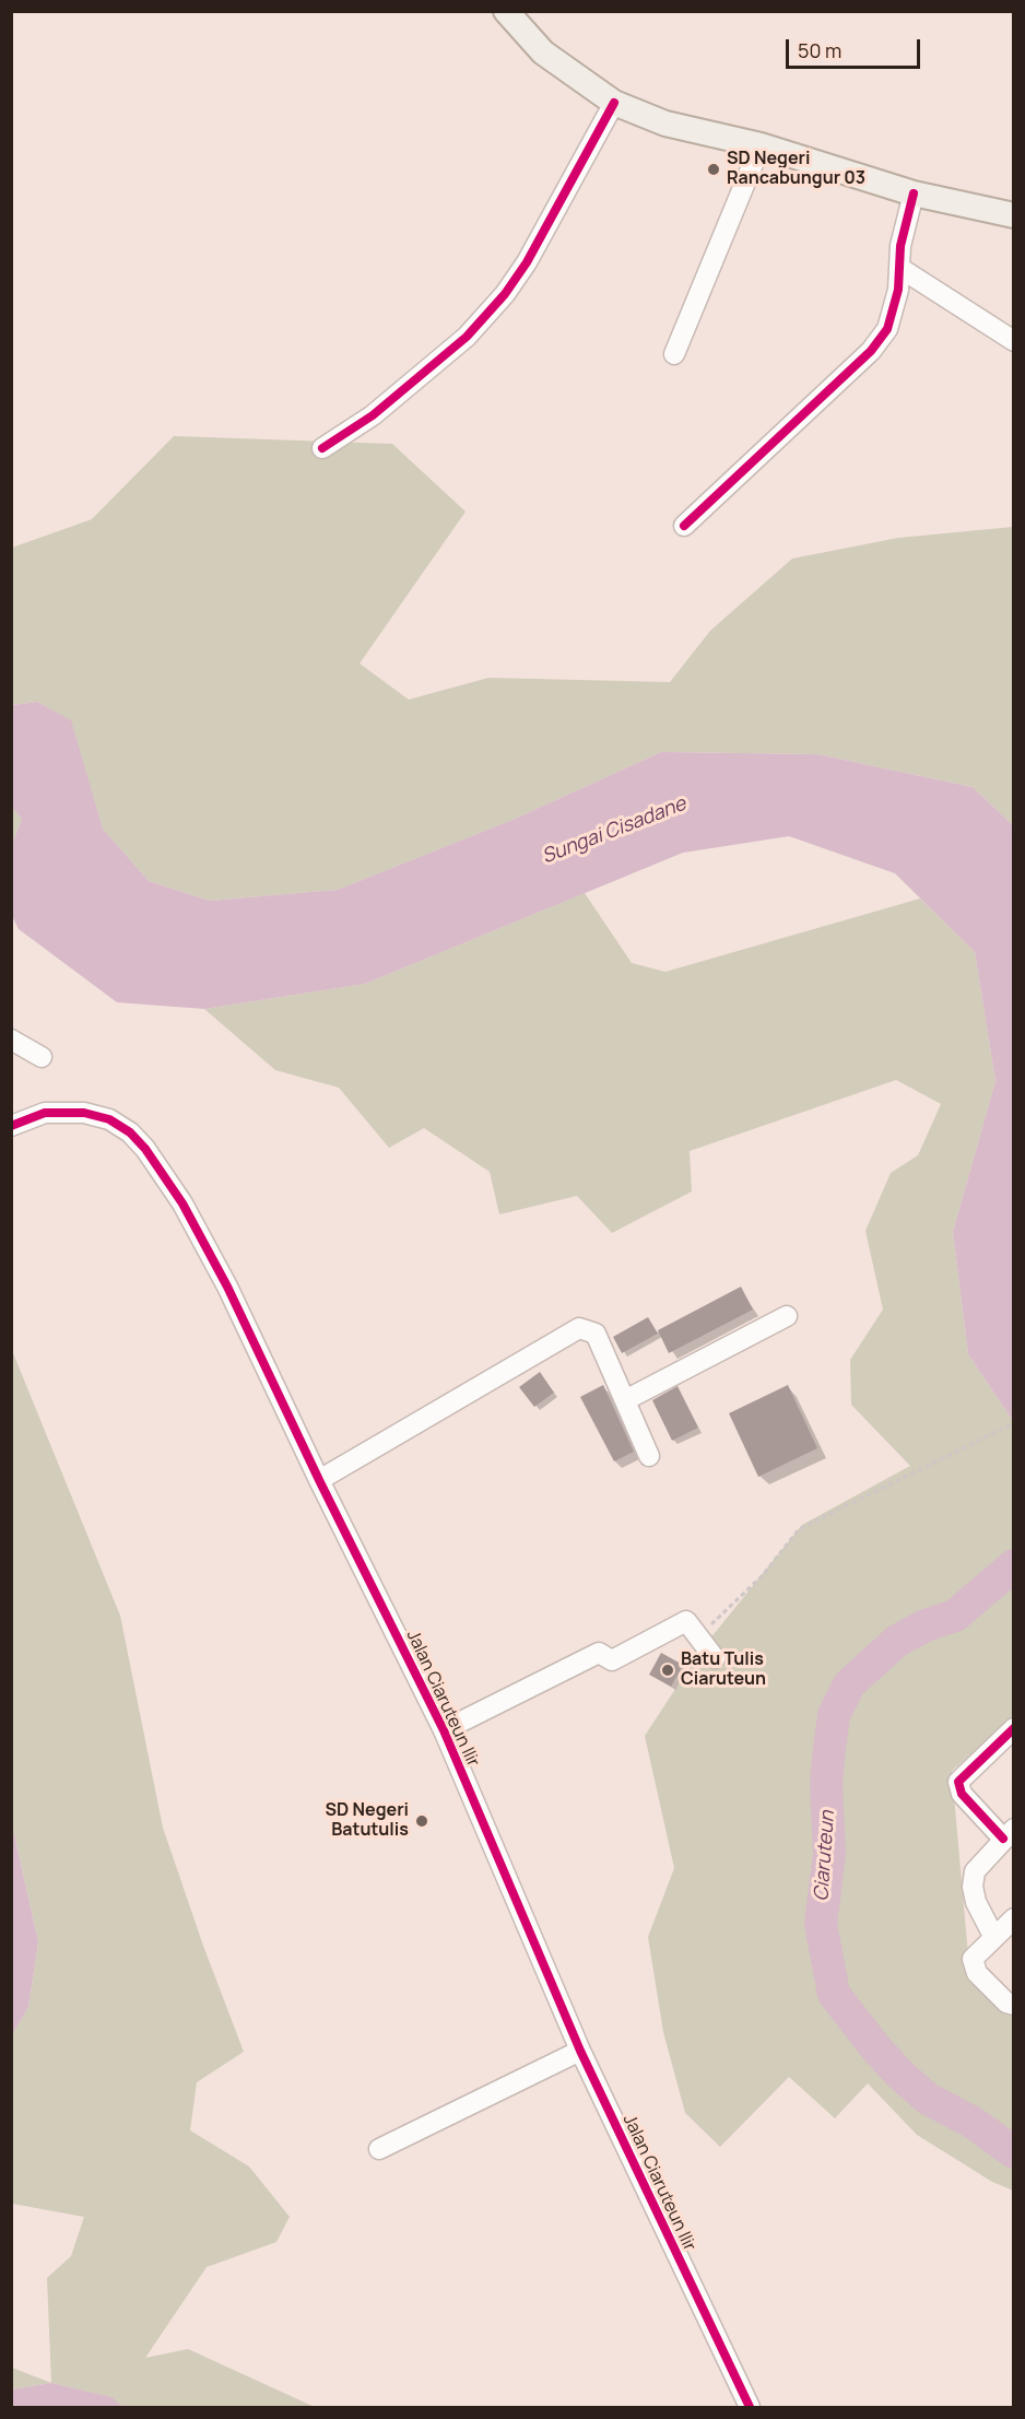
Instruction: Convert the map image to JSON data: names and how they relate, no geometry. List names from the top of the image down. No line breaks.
{"streets":{"street":["Jalan Ciaruteun Ilir"]},"water":["Sungai Cisadane","Ciaruteun"],"places":["SD Negeri Rancabungur 03","Batu Tulis Ciaruteun","SD Negeri Batutulis"],"scale_bar":"50 m"}
